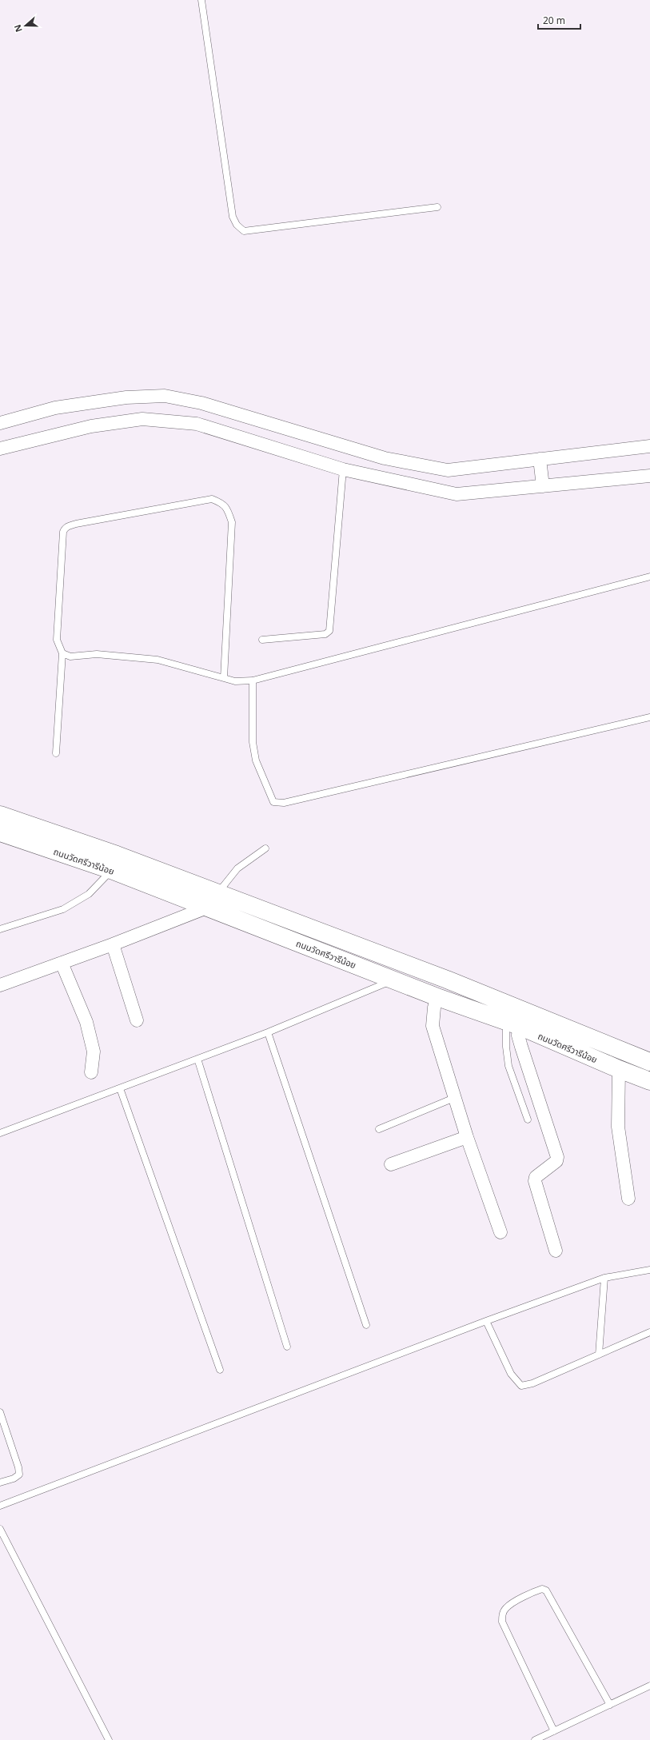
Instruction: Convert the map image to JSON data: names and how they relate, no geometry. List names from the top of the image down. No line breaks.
{"streets":{"main road":["ถนนวัดศรีวารีน้อย"]},"scale_bar":"20 m","north":"left"}
